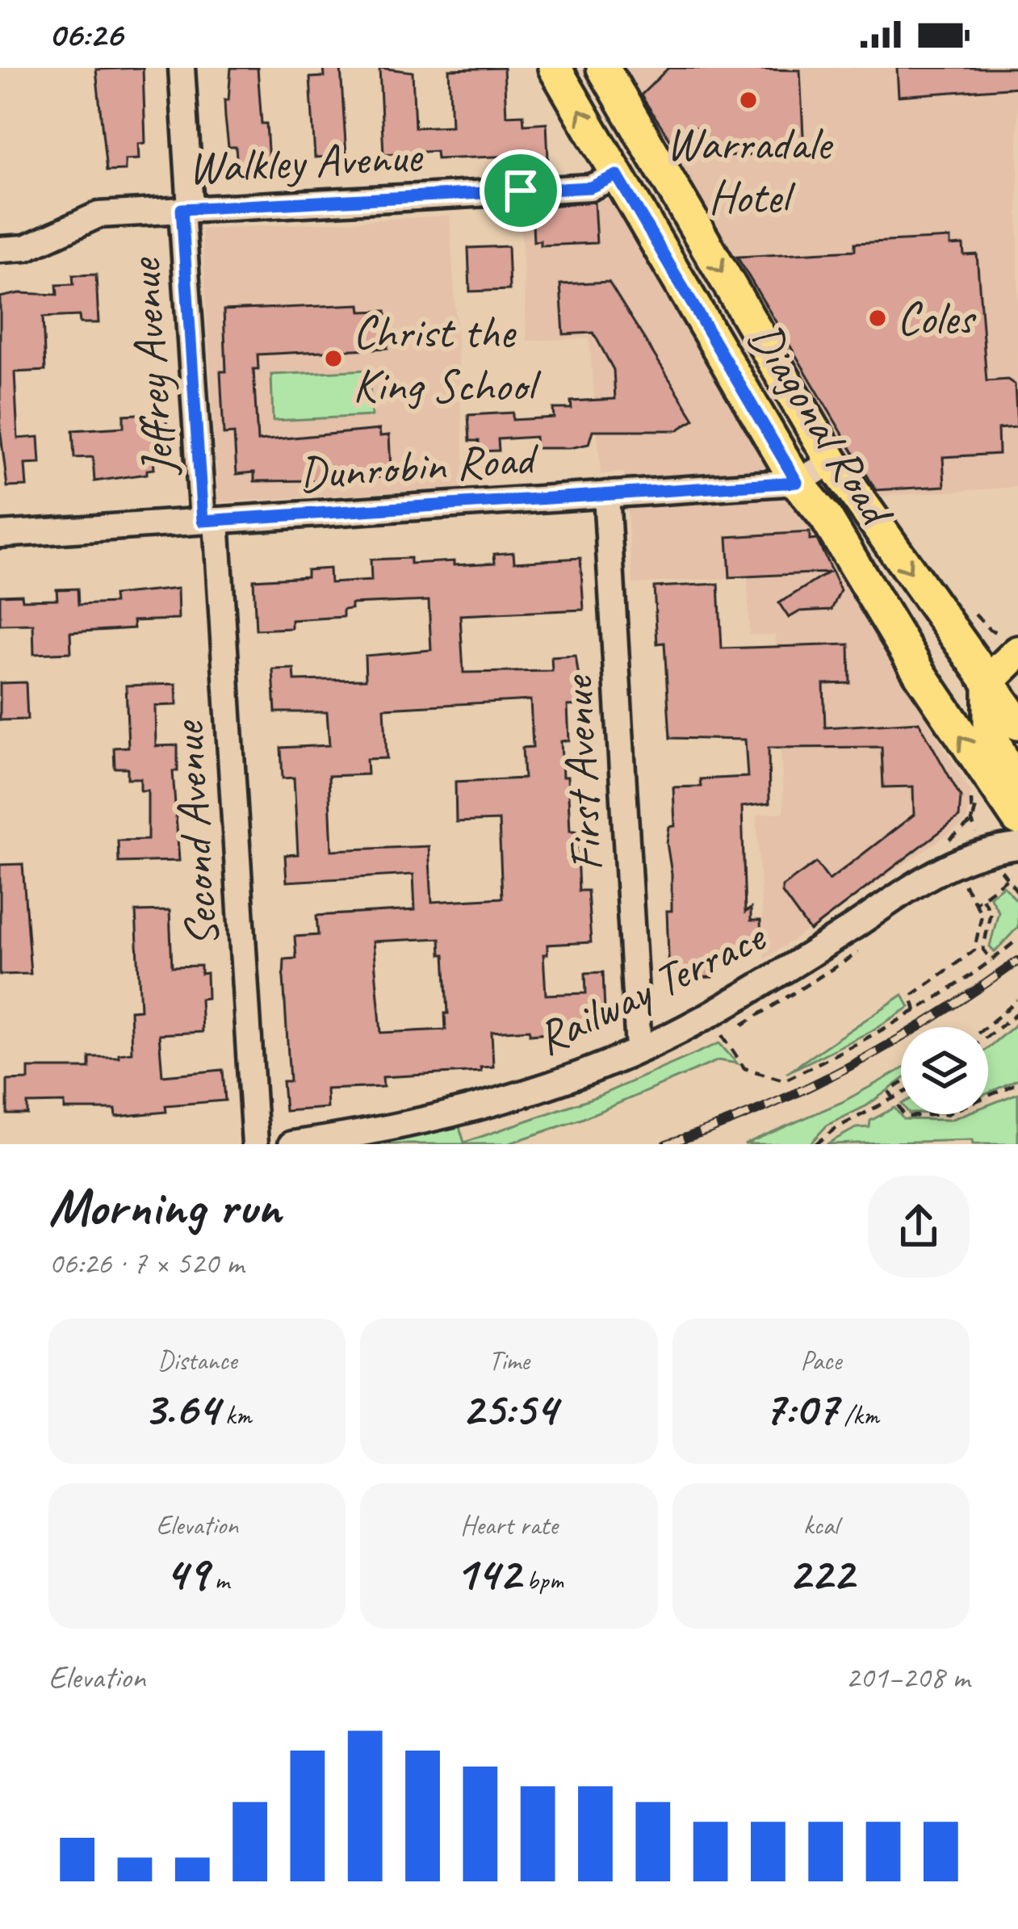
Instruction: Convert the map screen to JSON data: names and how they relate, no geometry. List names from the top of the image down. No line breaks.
{"streets":{"main road":["Diagonal Road"],"street":["Walkley Avenue","Jeffrey Avenue","Dunrobin Road","First Avenue","Second Avenue","Railway Terrace"]},"crossings":[["Walkley Avenue","Jeffrey Avenue"],["Walkley Avenue","Diagonal Road"],["Jeffrey Avenue","Dunrobin Road"],["Jeffrey Avenue","Second Avenue"],["Diagonal Road","Dunrobin Road"],["Dunrobin Road","First Avenue"],["Dunrobin Road","Second Avenue"],["First Avenue","Railway Terrace"]],"places":["Warradale Hotel","Coles","Christ the King School"],"page":{"status":"06:26","heading":["Morning run","06:26 · 7 × 520 m"],"stats":[["Distance","3.64 km"],["Time","25:54"],["Pace","7:07 /km"],["Elevation","49 m"],["Heart rate","142 bpm"],["kcal","222"]],"chart":["Elevation","201–208 m"]}}
